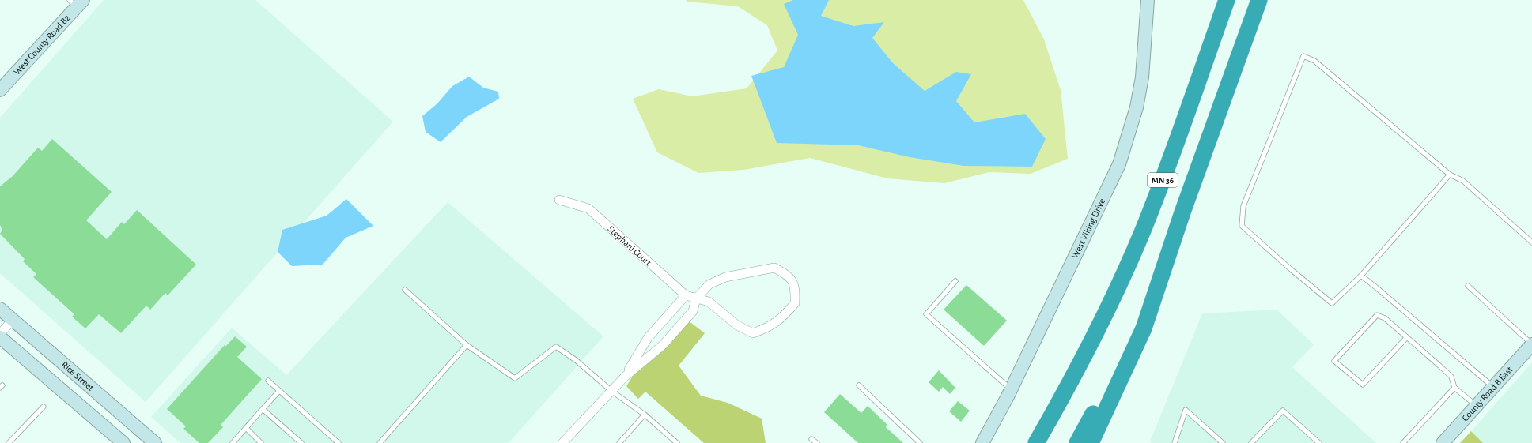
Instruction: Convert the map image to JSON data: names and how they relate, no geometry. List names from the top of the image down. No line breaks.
{"streets":{"highway":["MN 36"],"street":["West County Road B2","West Viking Drive","Stephani Court","Rice Street","County Road B East"]}}
